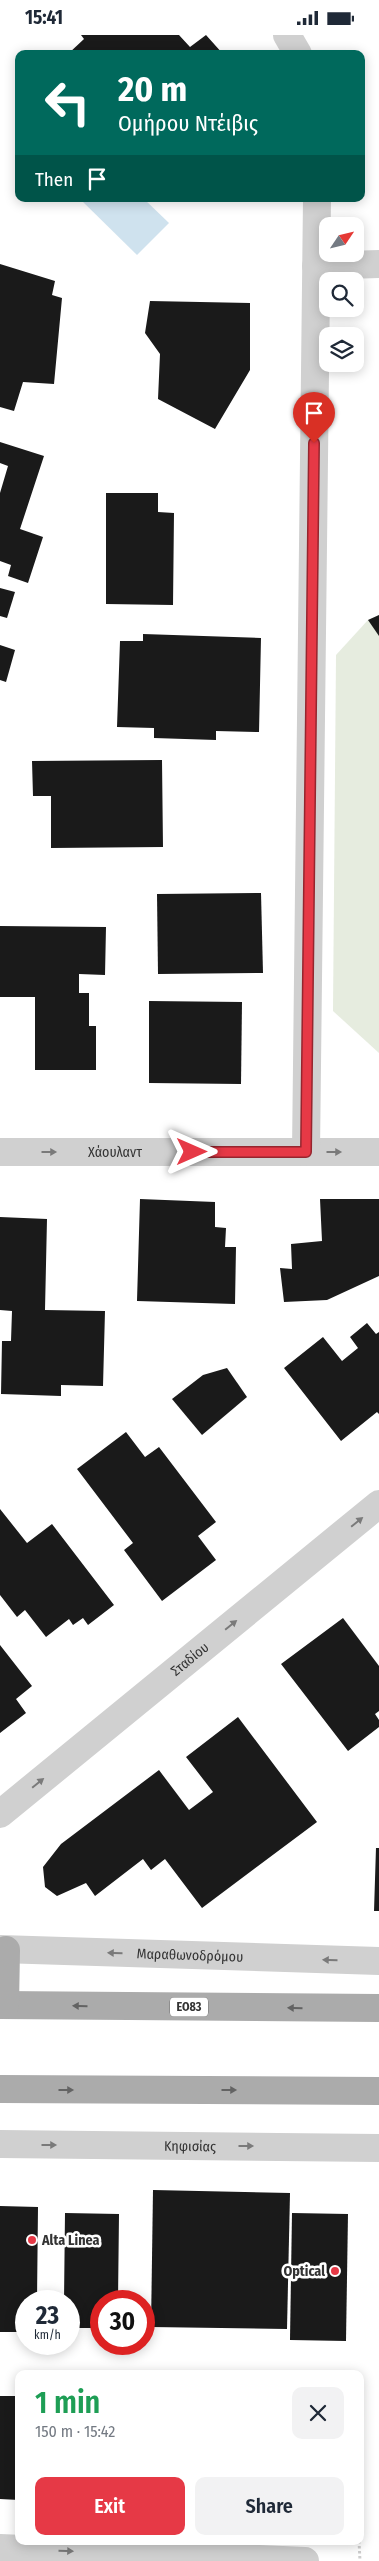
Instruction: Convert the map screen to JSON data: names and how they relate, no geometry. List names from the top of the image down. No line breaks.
{"streets":{"main road":["ΕΟ83"],"street":["Χάουλαντ","Σταδίου","Μαραθωνοδρόμου","Κηφισίας"]},"one_way":["Χάουλαντ","Σταδίου","Μαραθωνοδρόμου","Κηφισίας"],"places":["Alta Linea","Optical"],"north":"top right","page":{"status":"15:41","turn":["20 m","Ομήρου Ντέιβις"],"then":"Then","speed":"23 km/h","limit":"30","heading":["1 min","150 m · 15:42"],"buttons":["Exit","Share"]}}
